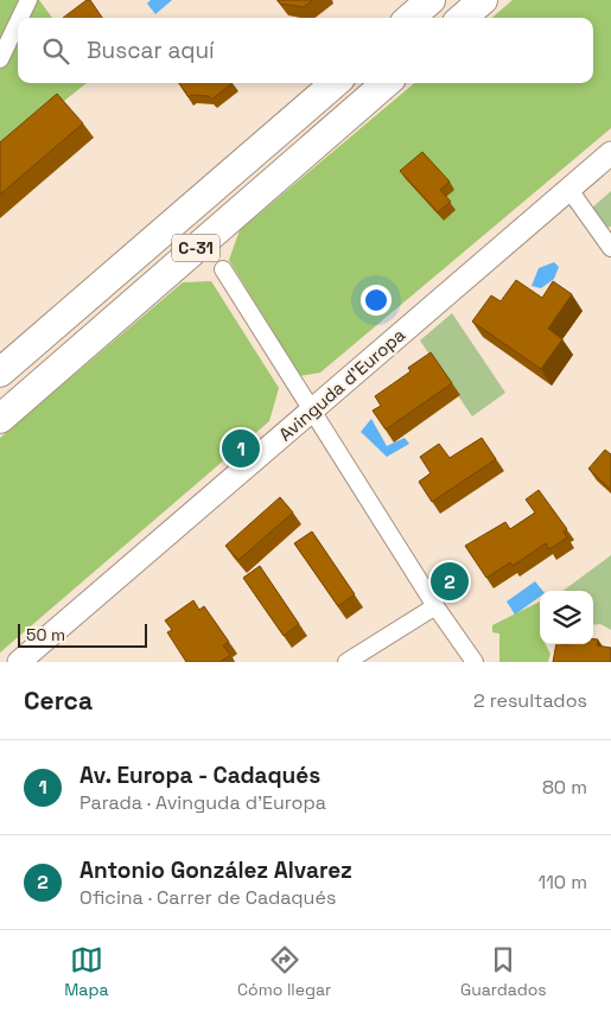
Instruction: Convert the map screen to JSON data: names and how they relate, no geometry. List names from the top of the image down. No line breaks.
{"streets":{"highway":["C-31"],"street":["Avinguda d'Europa"]},"scale_bar":"50 m","page":{"search":"Buscar aquí","pins":["1","2"],"scale":"50 m","heading":["Cerca","2 resultados"],"list":[{"mark":"1","name":"Av. Europa - Cadaqués","note":"Parada · Avinguda d'Europa","value":"80 m"},{"mark":"2","name":"Antonio González Alvarez","note":"Oficina · Carrer de Cadaqués","value":"110 m"}],"nav":["Mapa","Cómo llegar","Guardados"]}}
